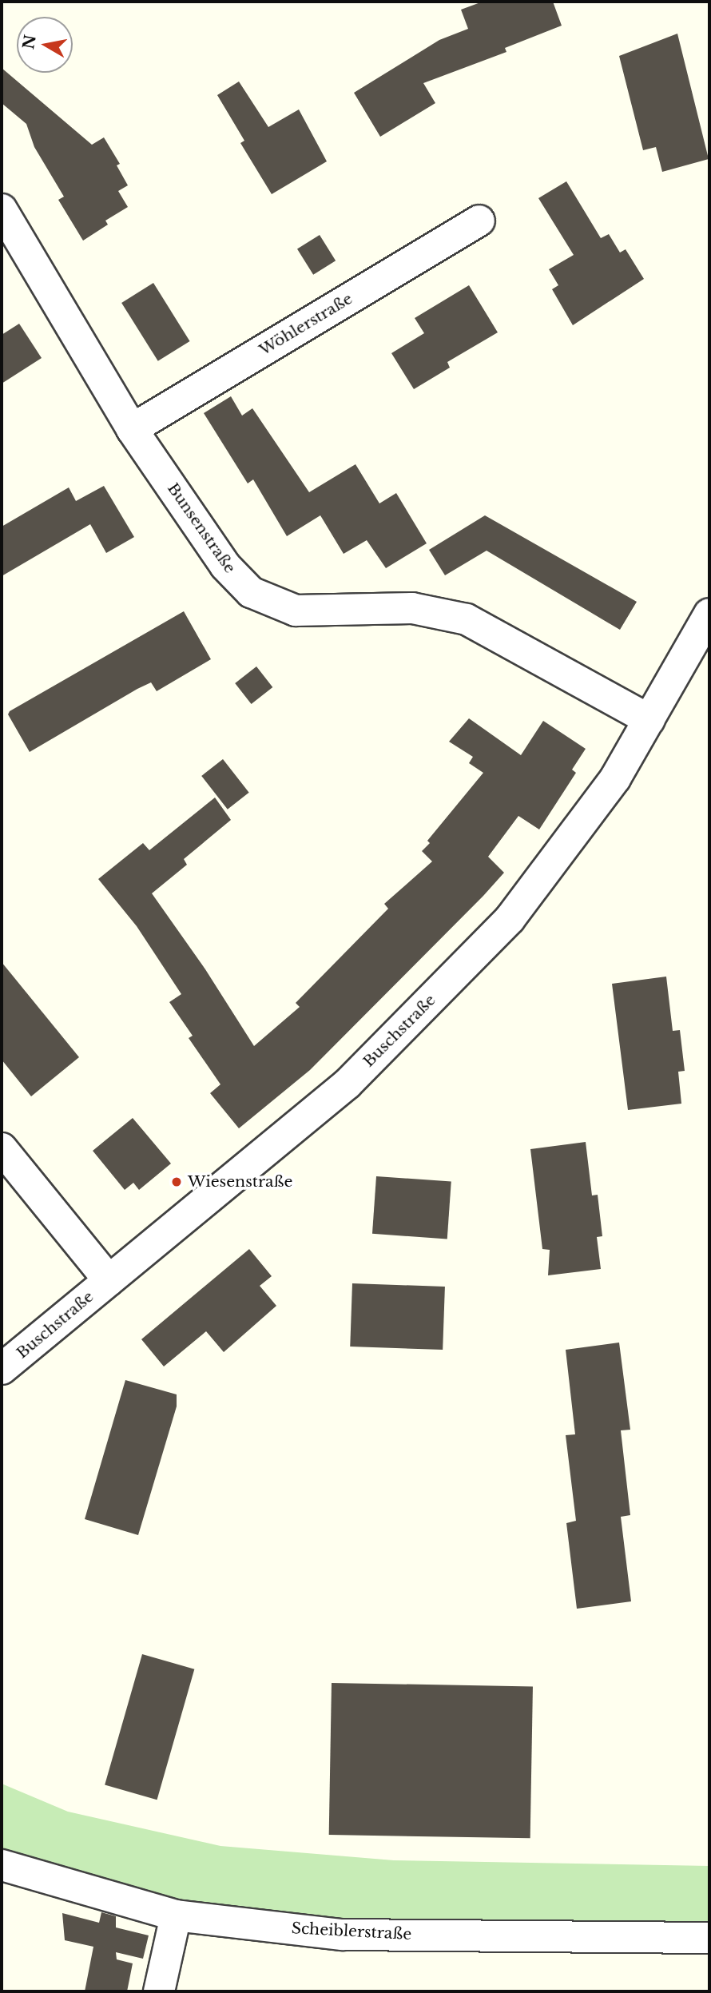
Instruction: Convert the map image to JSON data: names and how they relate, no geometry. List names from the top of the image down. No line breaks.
{"streets":{"street":["Wöhlerstraße","Bunsenstraße","Buschstraße","Scheiblerstraße"]},"crossings":[["Wöhlerstraße","Bunsenstraße"],["Bunsenstraße","Buschstraße"]],"places":["Wiesenstraße"],"north":"left"}
